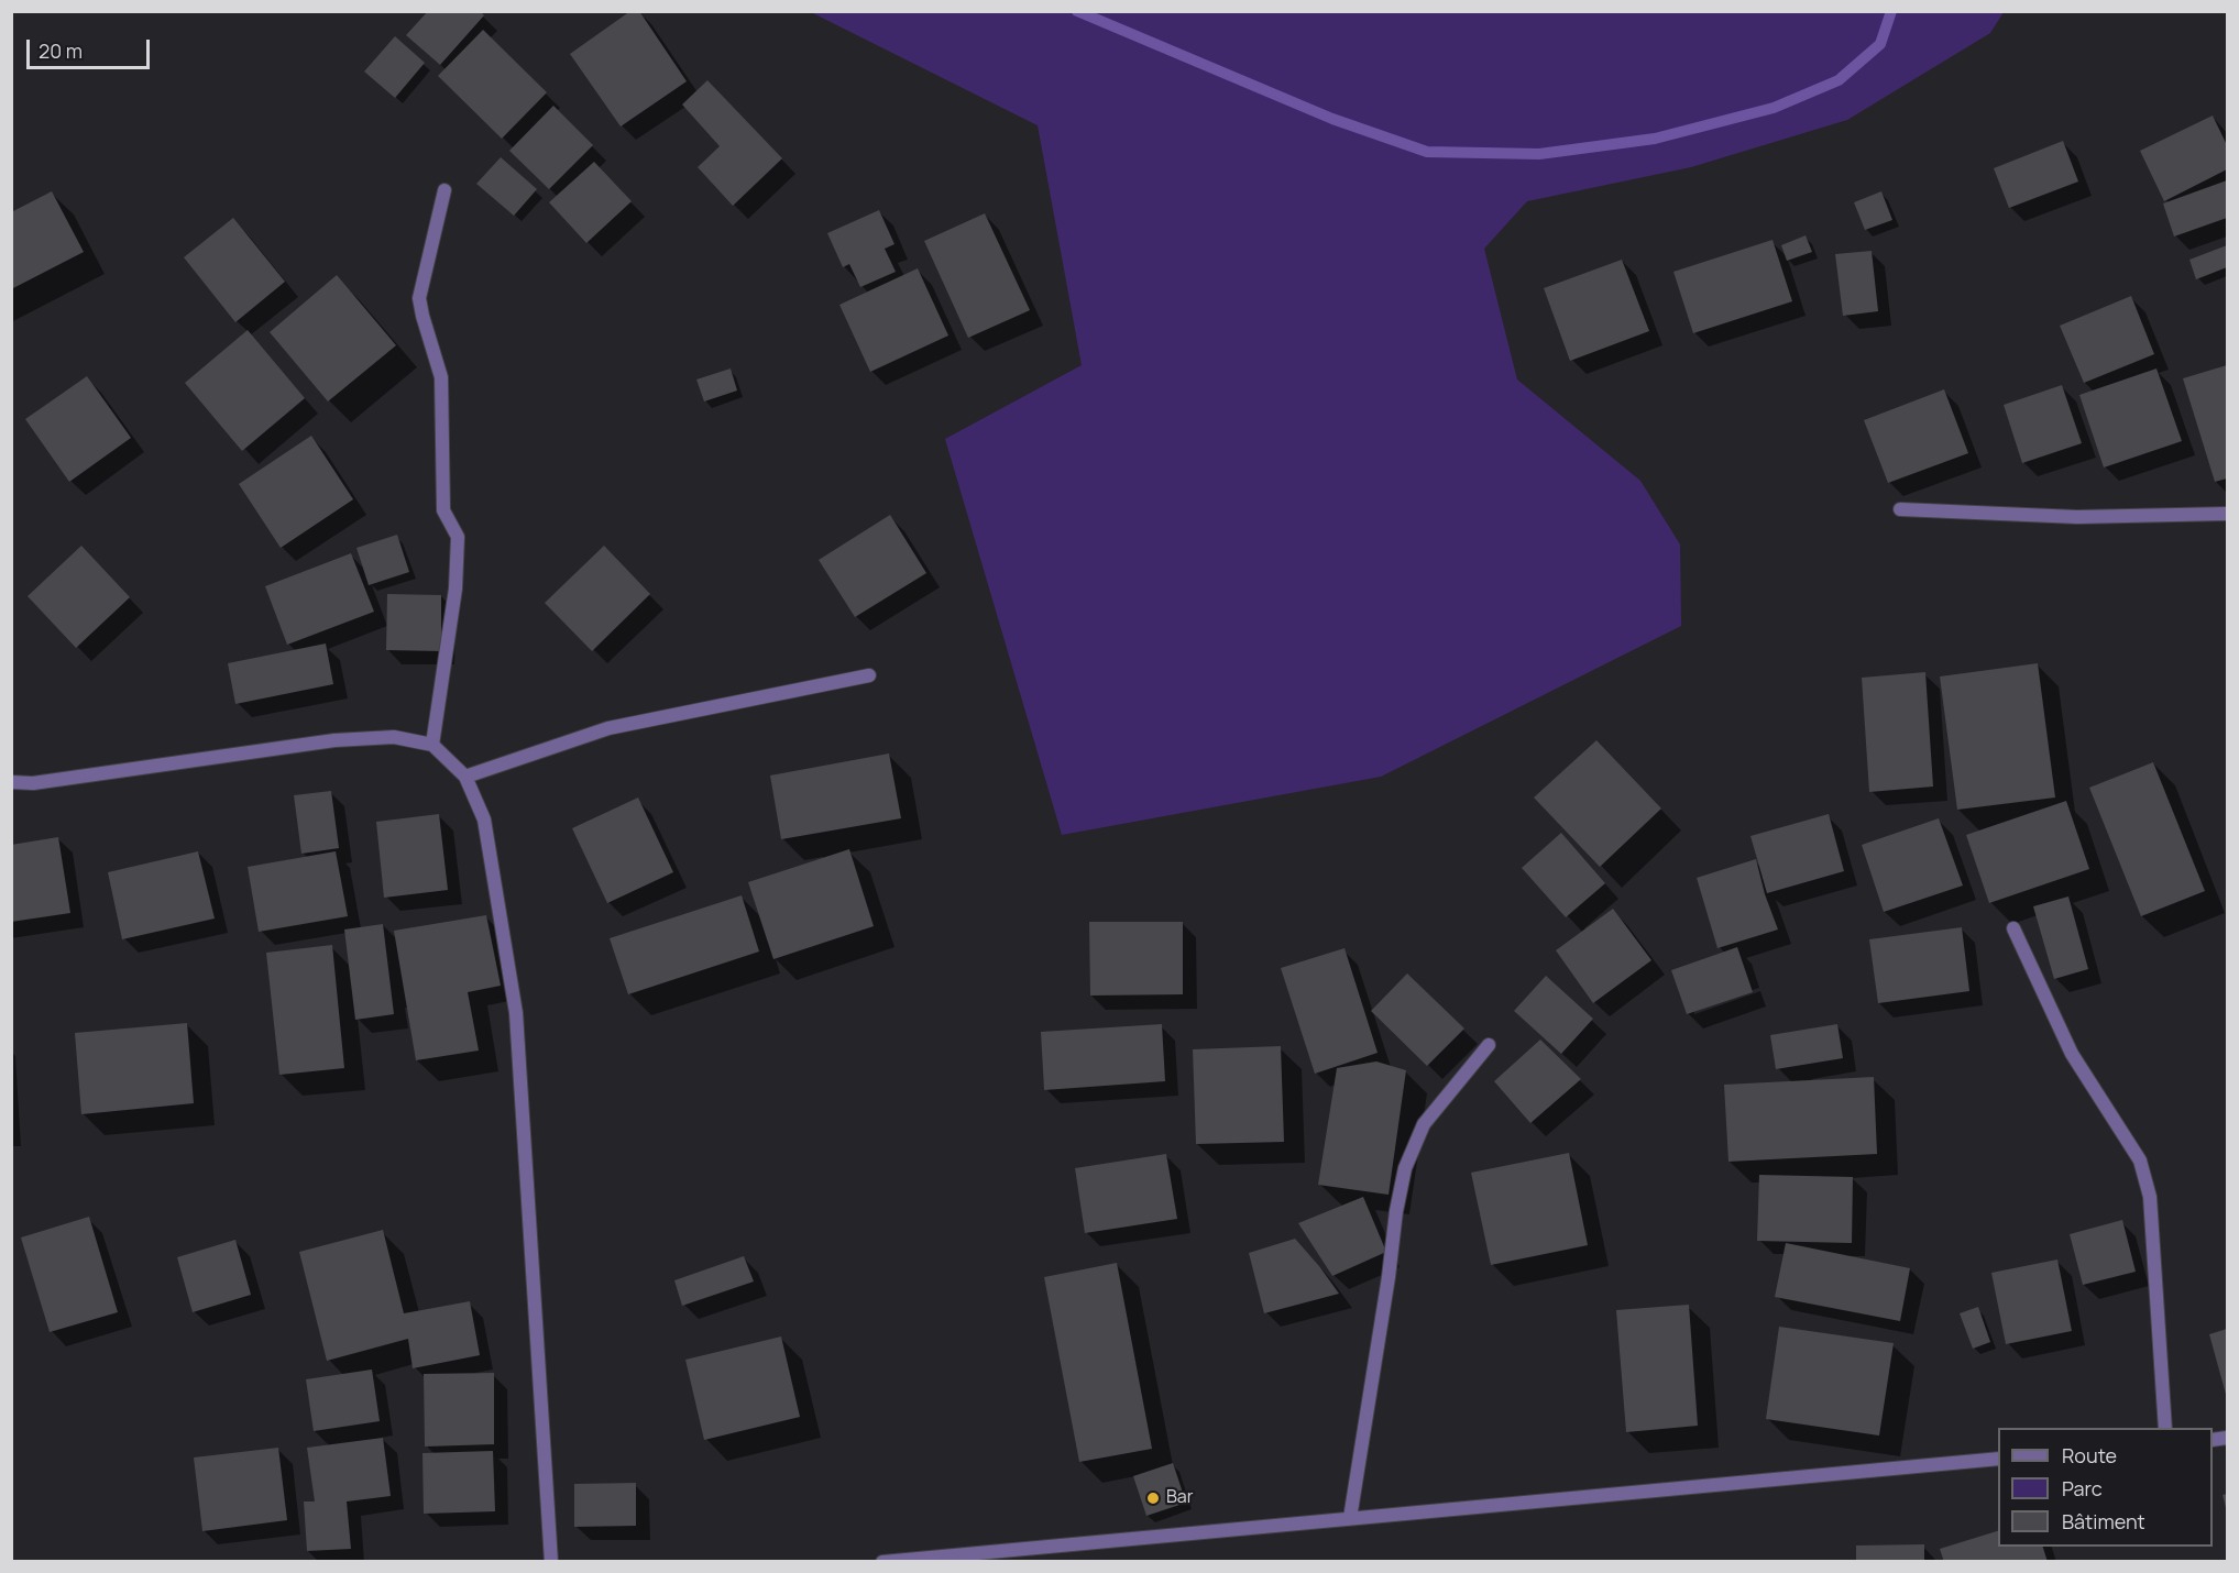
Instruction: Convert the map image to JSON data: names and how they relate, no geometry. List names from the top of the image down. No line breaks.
{"places":["Bar"],"legend":["Route","Parc","Bâtiment"],"scale_bar":"20 m"}
